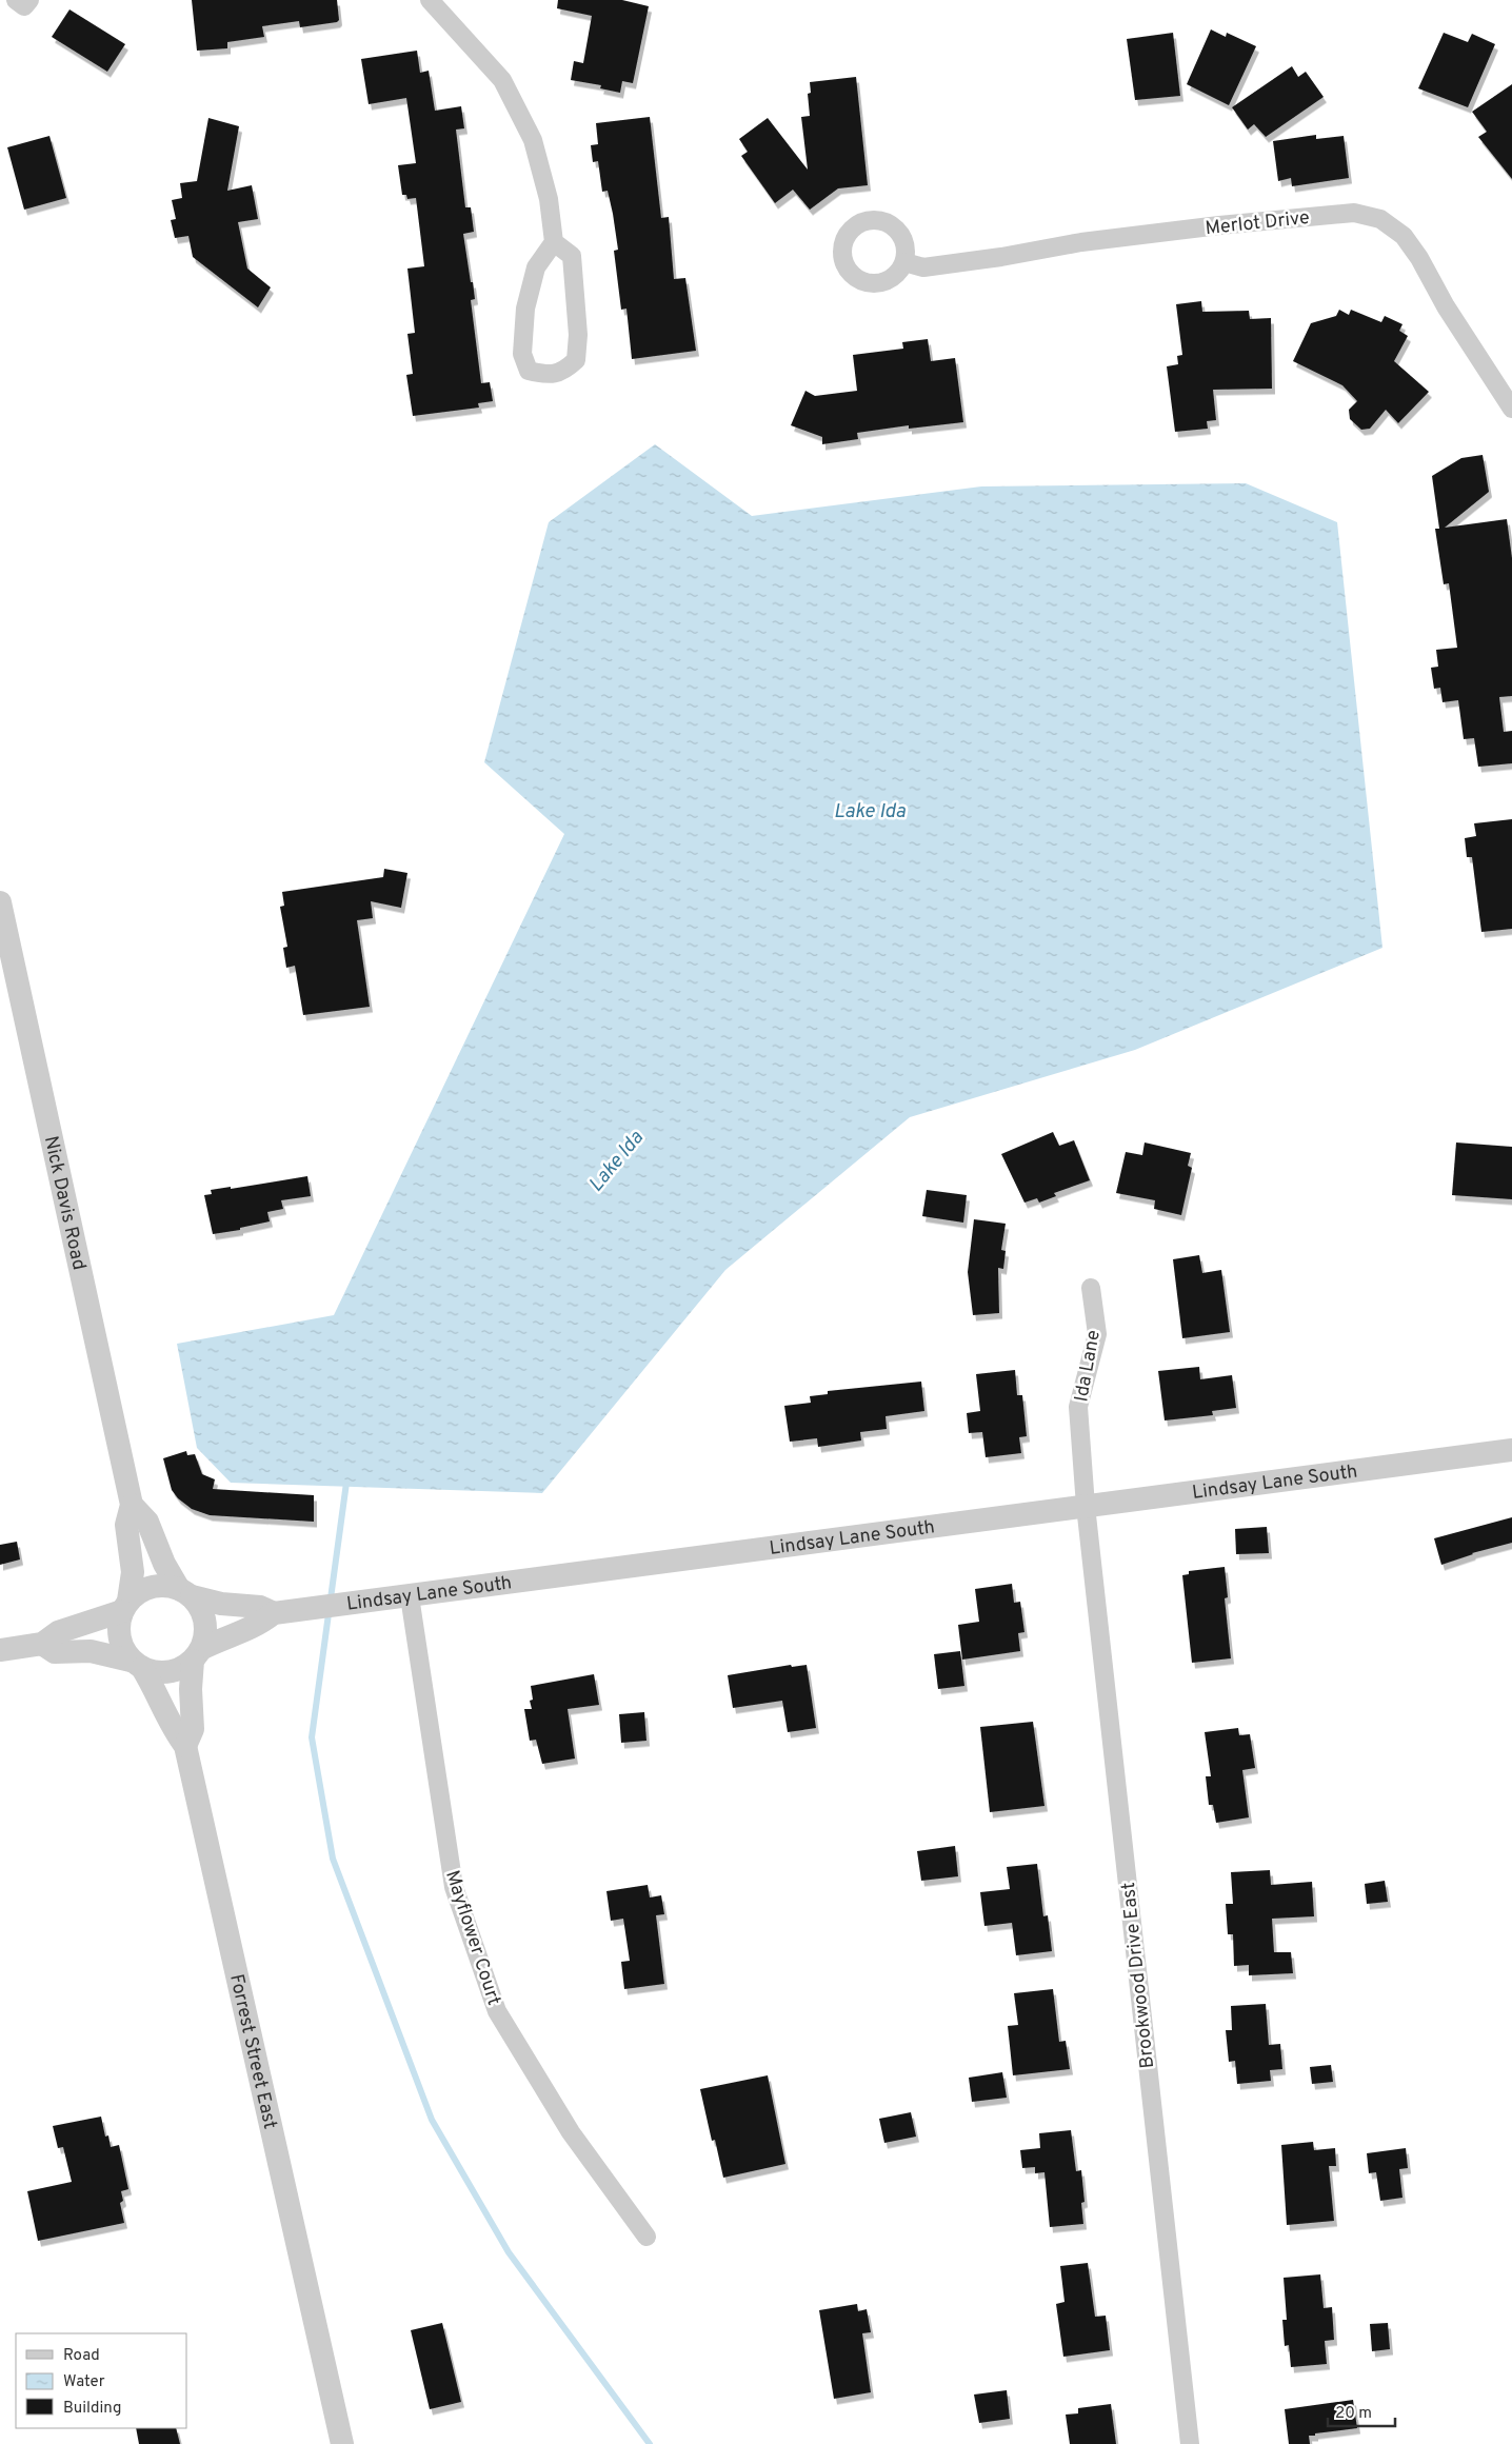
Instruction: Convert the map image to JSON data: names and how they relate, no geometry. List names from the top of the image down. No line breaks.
{"streets":{"street":["Merlot Drive","Nick Davis Road","Ida Lane","Lindsay Lane South","Mayflower Court","Brookwood Drive East","Forrest Street East"]},"crossings":[["Nick Davis Road","Lindsay Lane South"],["Nick Davis Road","Forrest Street East"],["Ida Lane","Lindsay Lane South"],["Ida Lane","Brookwood Drive East"],["Lindsay Lane South","Mayflower Court"],["Lindsay Lane South","Brookwood Drive East"],["Lindsay Lane South","Forrest Street East"]],"water":["Lake Ida"],"legend":["Road","Water","Building"],"scale_bar":"20 m"}
